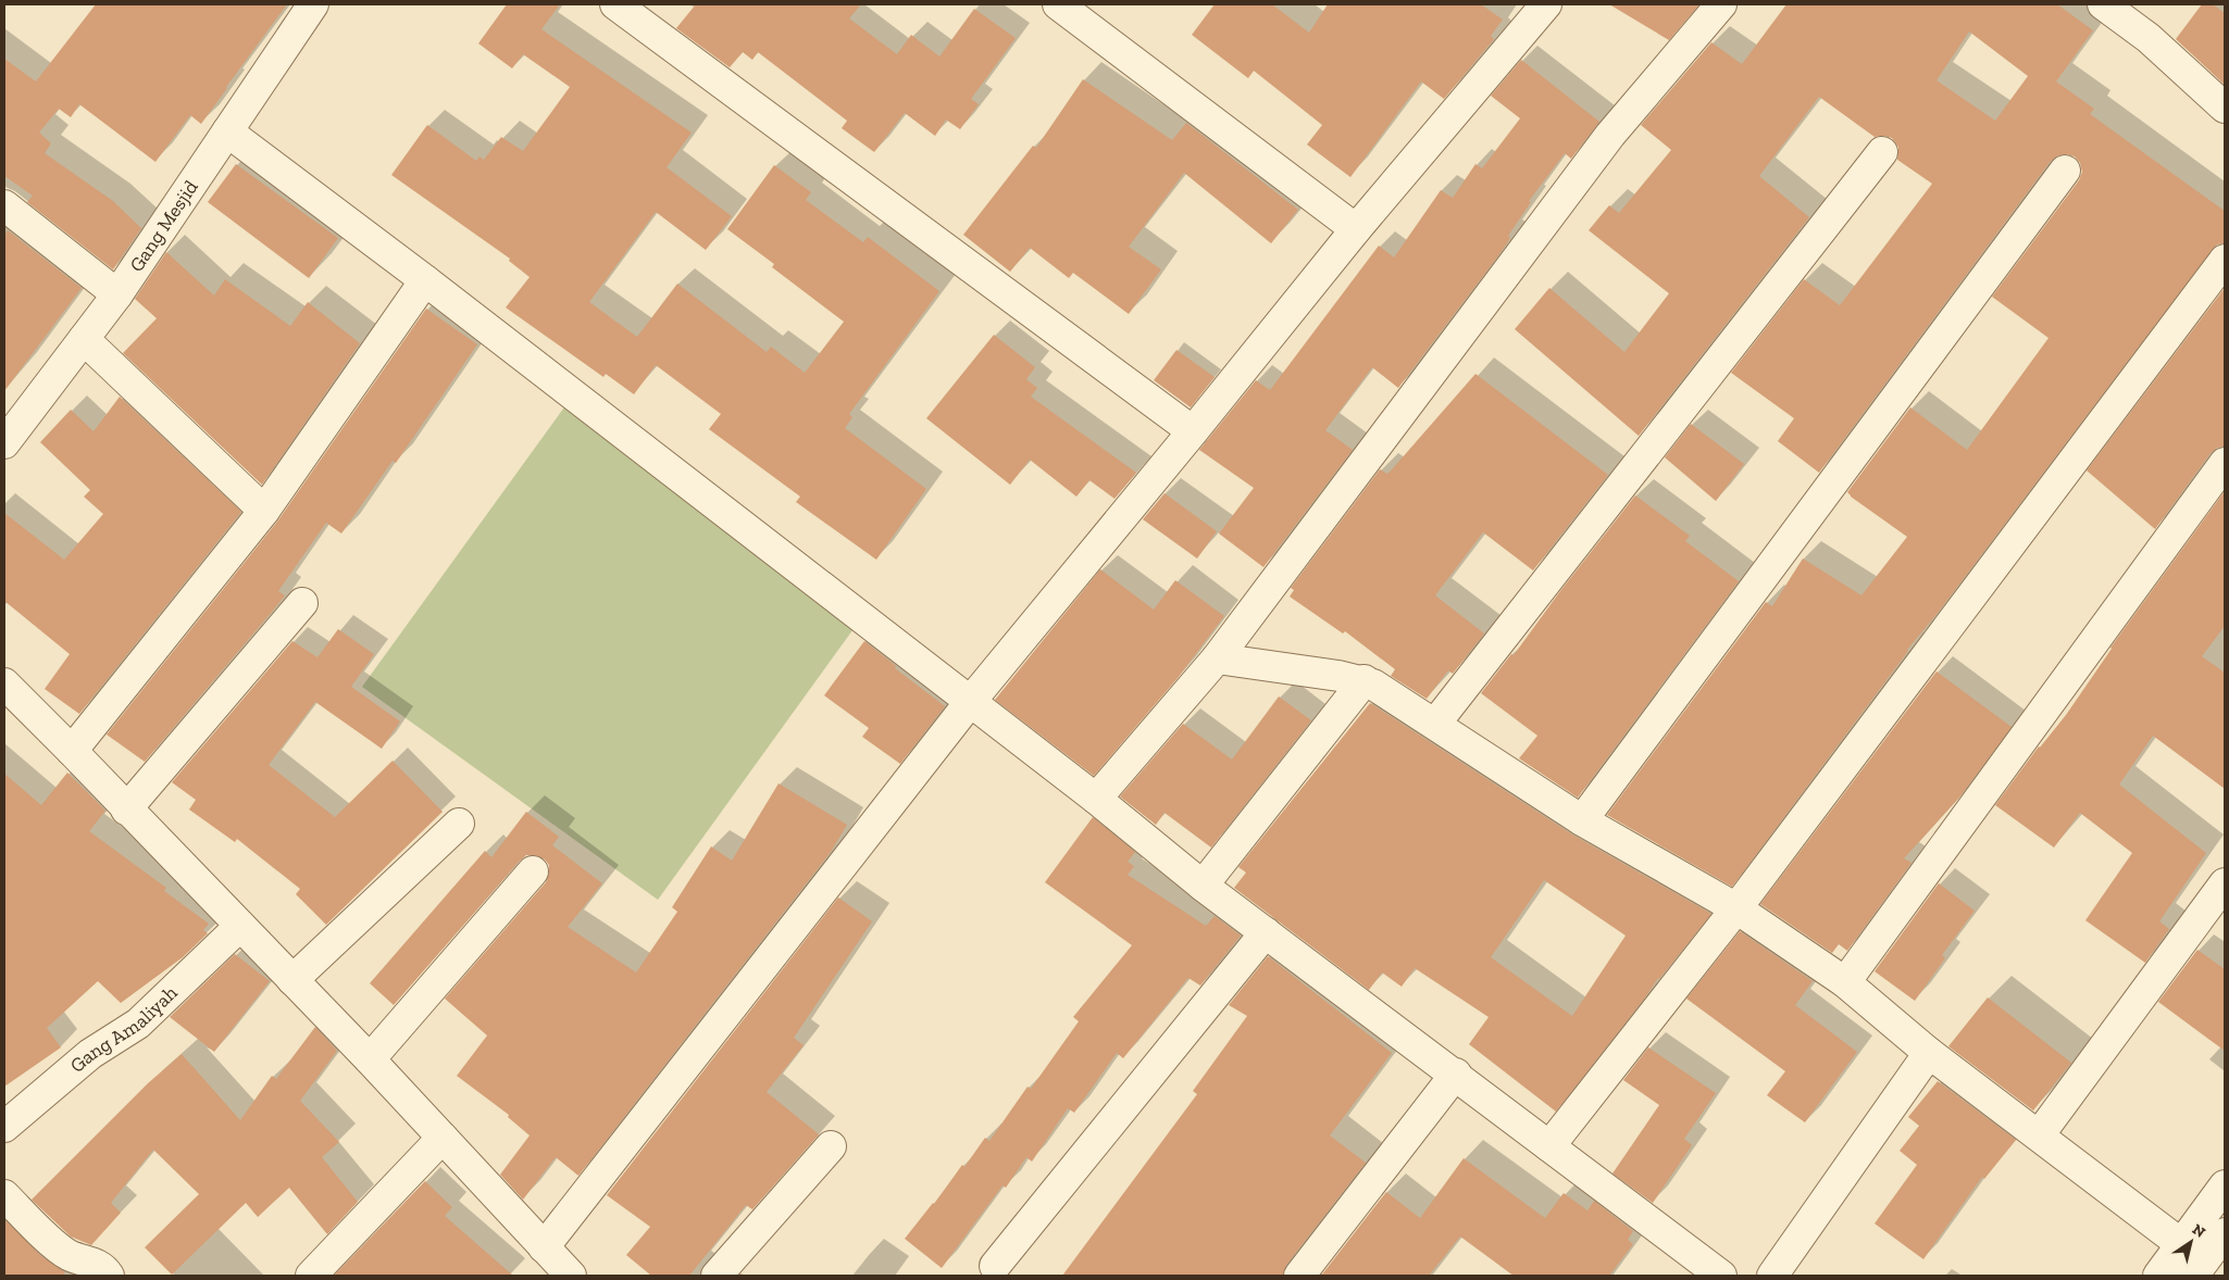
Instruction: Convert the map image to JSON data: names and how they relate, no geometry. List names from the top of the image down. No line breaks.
{"streets":{"street":["Gang Mesjid","Gang Amaliyah"]},"north":"top right"}
